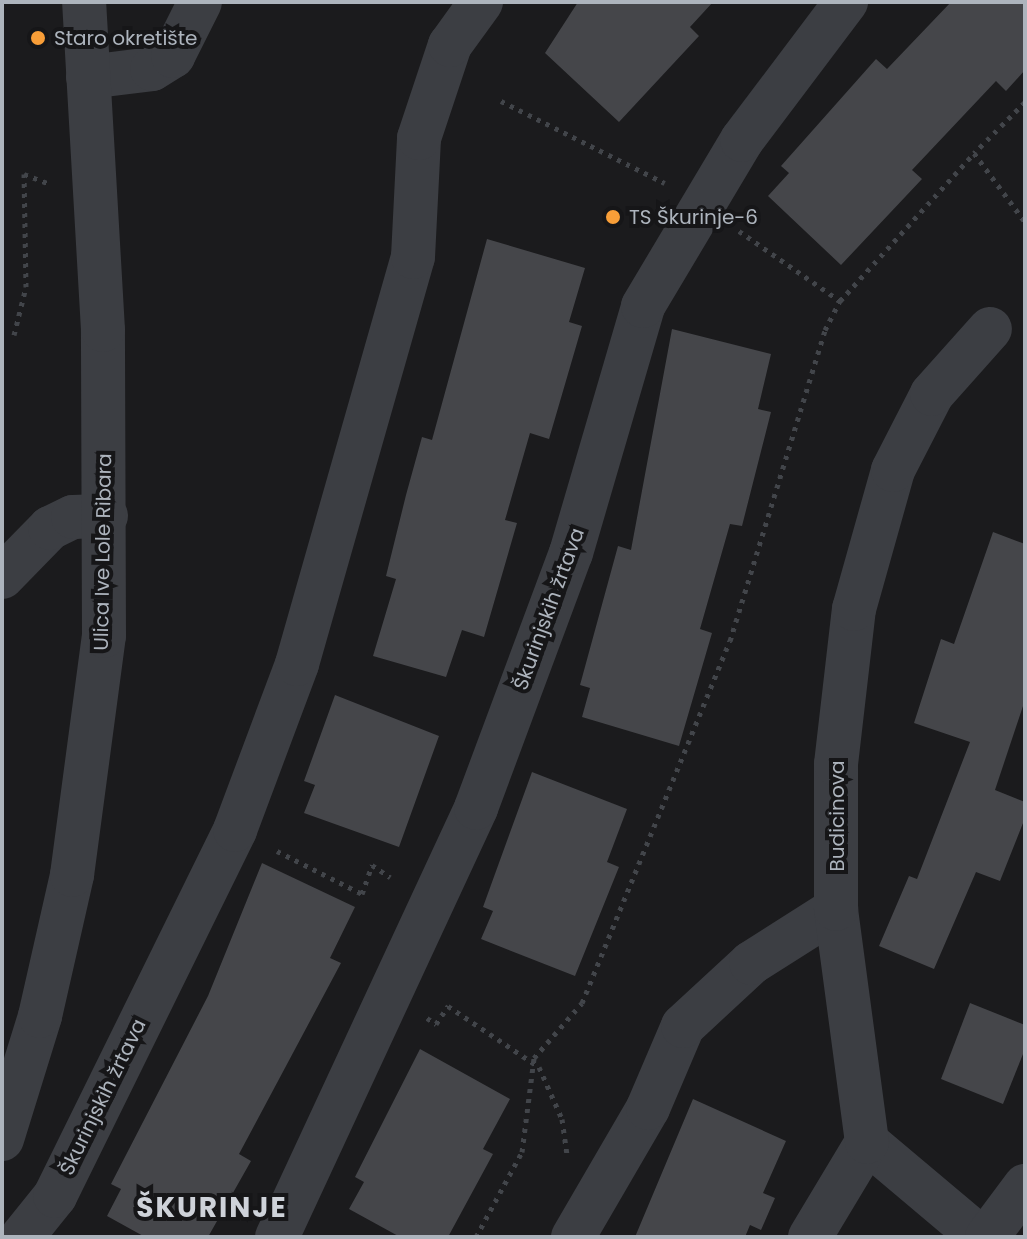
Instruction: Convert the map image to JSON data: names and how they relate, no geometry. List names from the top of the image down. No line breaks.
{"streets":{"street":["Ulica Ive Lole Ribara","Škurinjskih žrtava","Budicinova"]},"districts":["ŠKURINJE"],"places":["Staro okretište","TS Škurinje-6"]}
